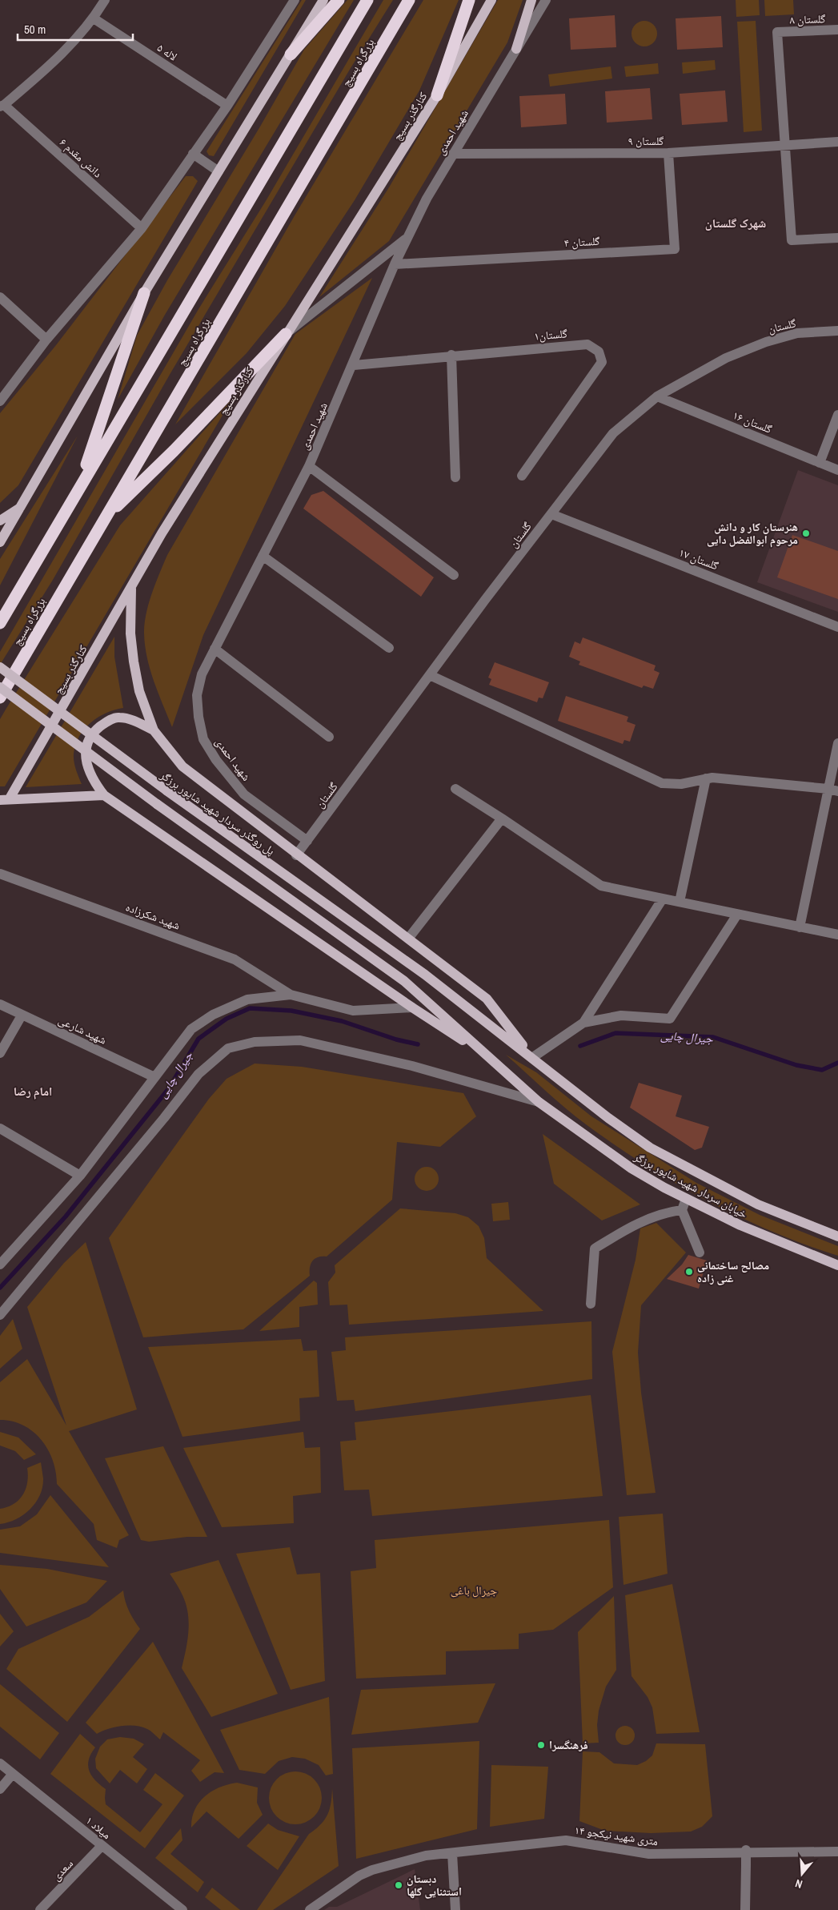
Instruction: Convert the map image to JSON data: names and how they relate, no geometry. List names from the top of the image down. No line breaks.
{"streets":{"highway":["بزرگراه بسیج"],"main road":["کنارگذر بسیج","پل روگذر سردار شهید شاپور برزگر","خیابان سردار شهید شاپور برزگر"],"street":["گلستان ۸","لاله ۵","شهید احمدی","گلستان ۹","دانش مقدم ۶","گلستان ۴","گلستان","گلستان۱","گلستان ۱۶","گلستان ۱۷","شهید شکرزاده","شهید شارعی","میلاد ۱","۱۴ متری شهید نیکجو","سعدی"]},"crossings":[["گلستان ۸","گلستان ۹"],["شهید احمدی","گلستان ۹"],["شهید احمدی","گلستان ۴"],["شهید احمدی","گلستان"],["شهید احمدی","گلستان۱"],["گلستان ۹","گلستان ۴"],["گلستان","گلستان ۱۶"],["گلستان","گلستان ۱۷"],["پل روگذر سردار شهید شاپور برزگر","خیابان سردار شهید شاپور برزگر"],["میلاد ۱","سعدی"]],"districts":["شهرک گلستان","امام رضا"],"water":["جیرال چایی"],"parks":["جیرال باغی"],"places":["هنرستان کار و دانش مرحوم ابوالفضل دایی","مصالح ساختمانی غنی زاده","فرهنگسرا","دبستان استثنایی گلها"],"scale_bar":"50 m","north":"bottom"}
